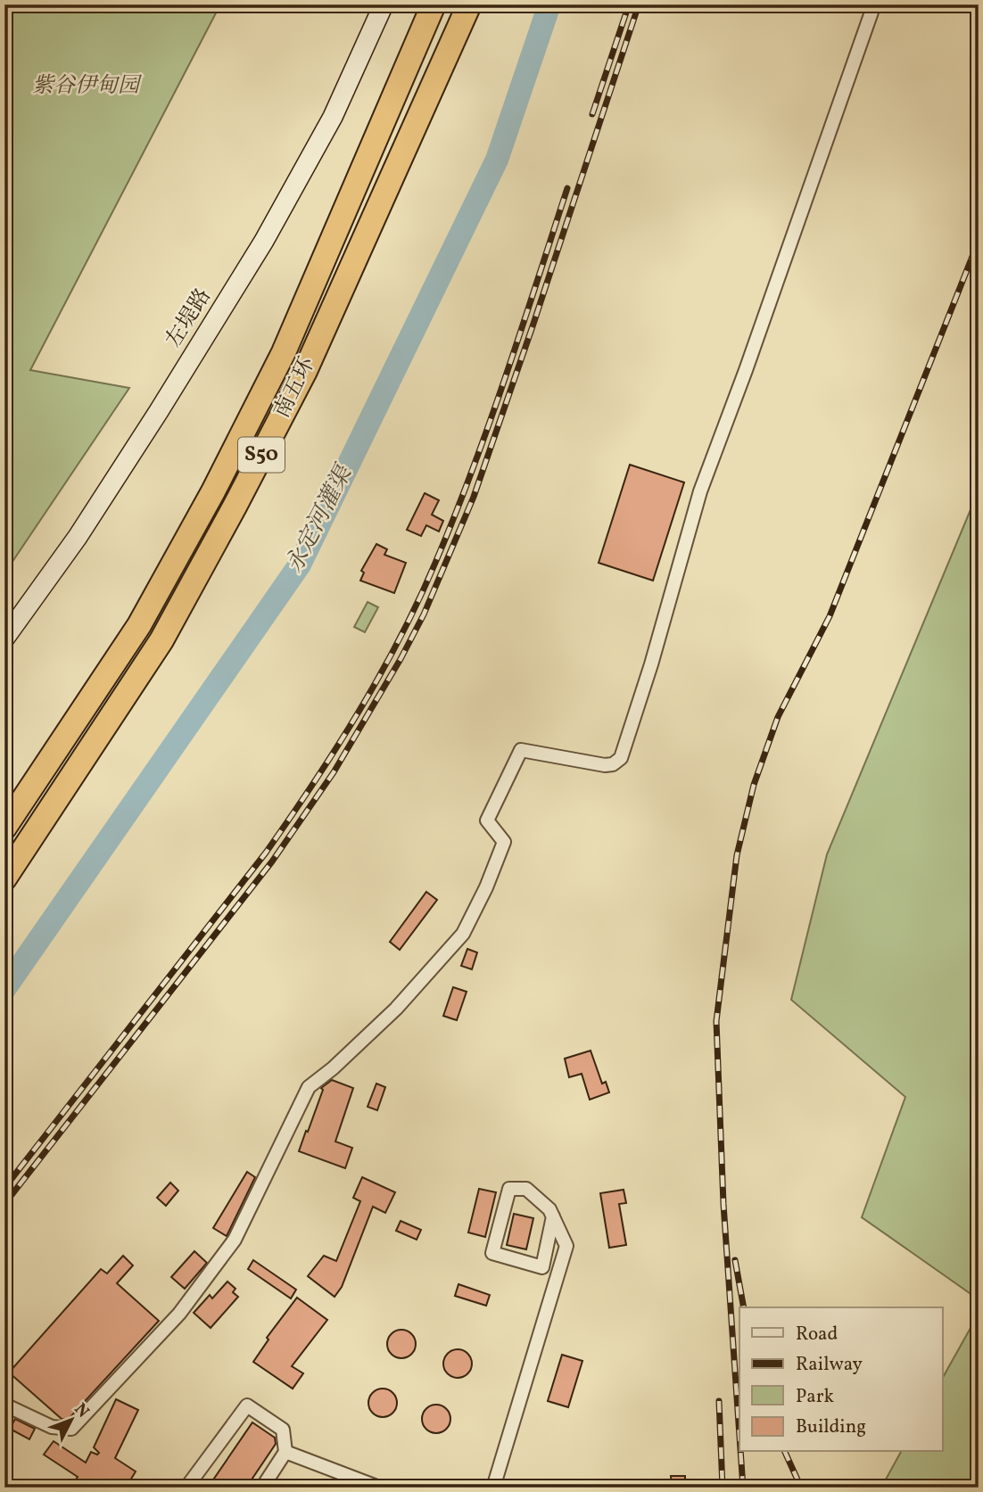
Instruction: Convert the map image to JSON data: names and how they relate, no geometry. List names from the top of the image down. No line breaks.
{"streets":{"highway":["南五环","S50"],"main road":["左堤路"]},"water":["永定河灌渠"],"parks":["紫谷伊甸园"],"legend":["Road","Railway","Park","Building"],"north":"top right"}
